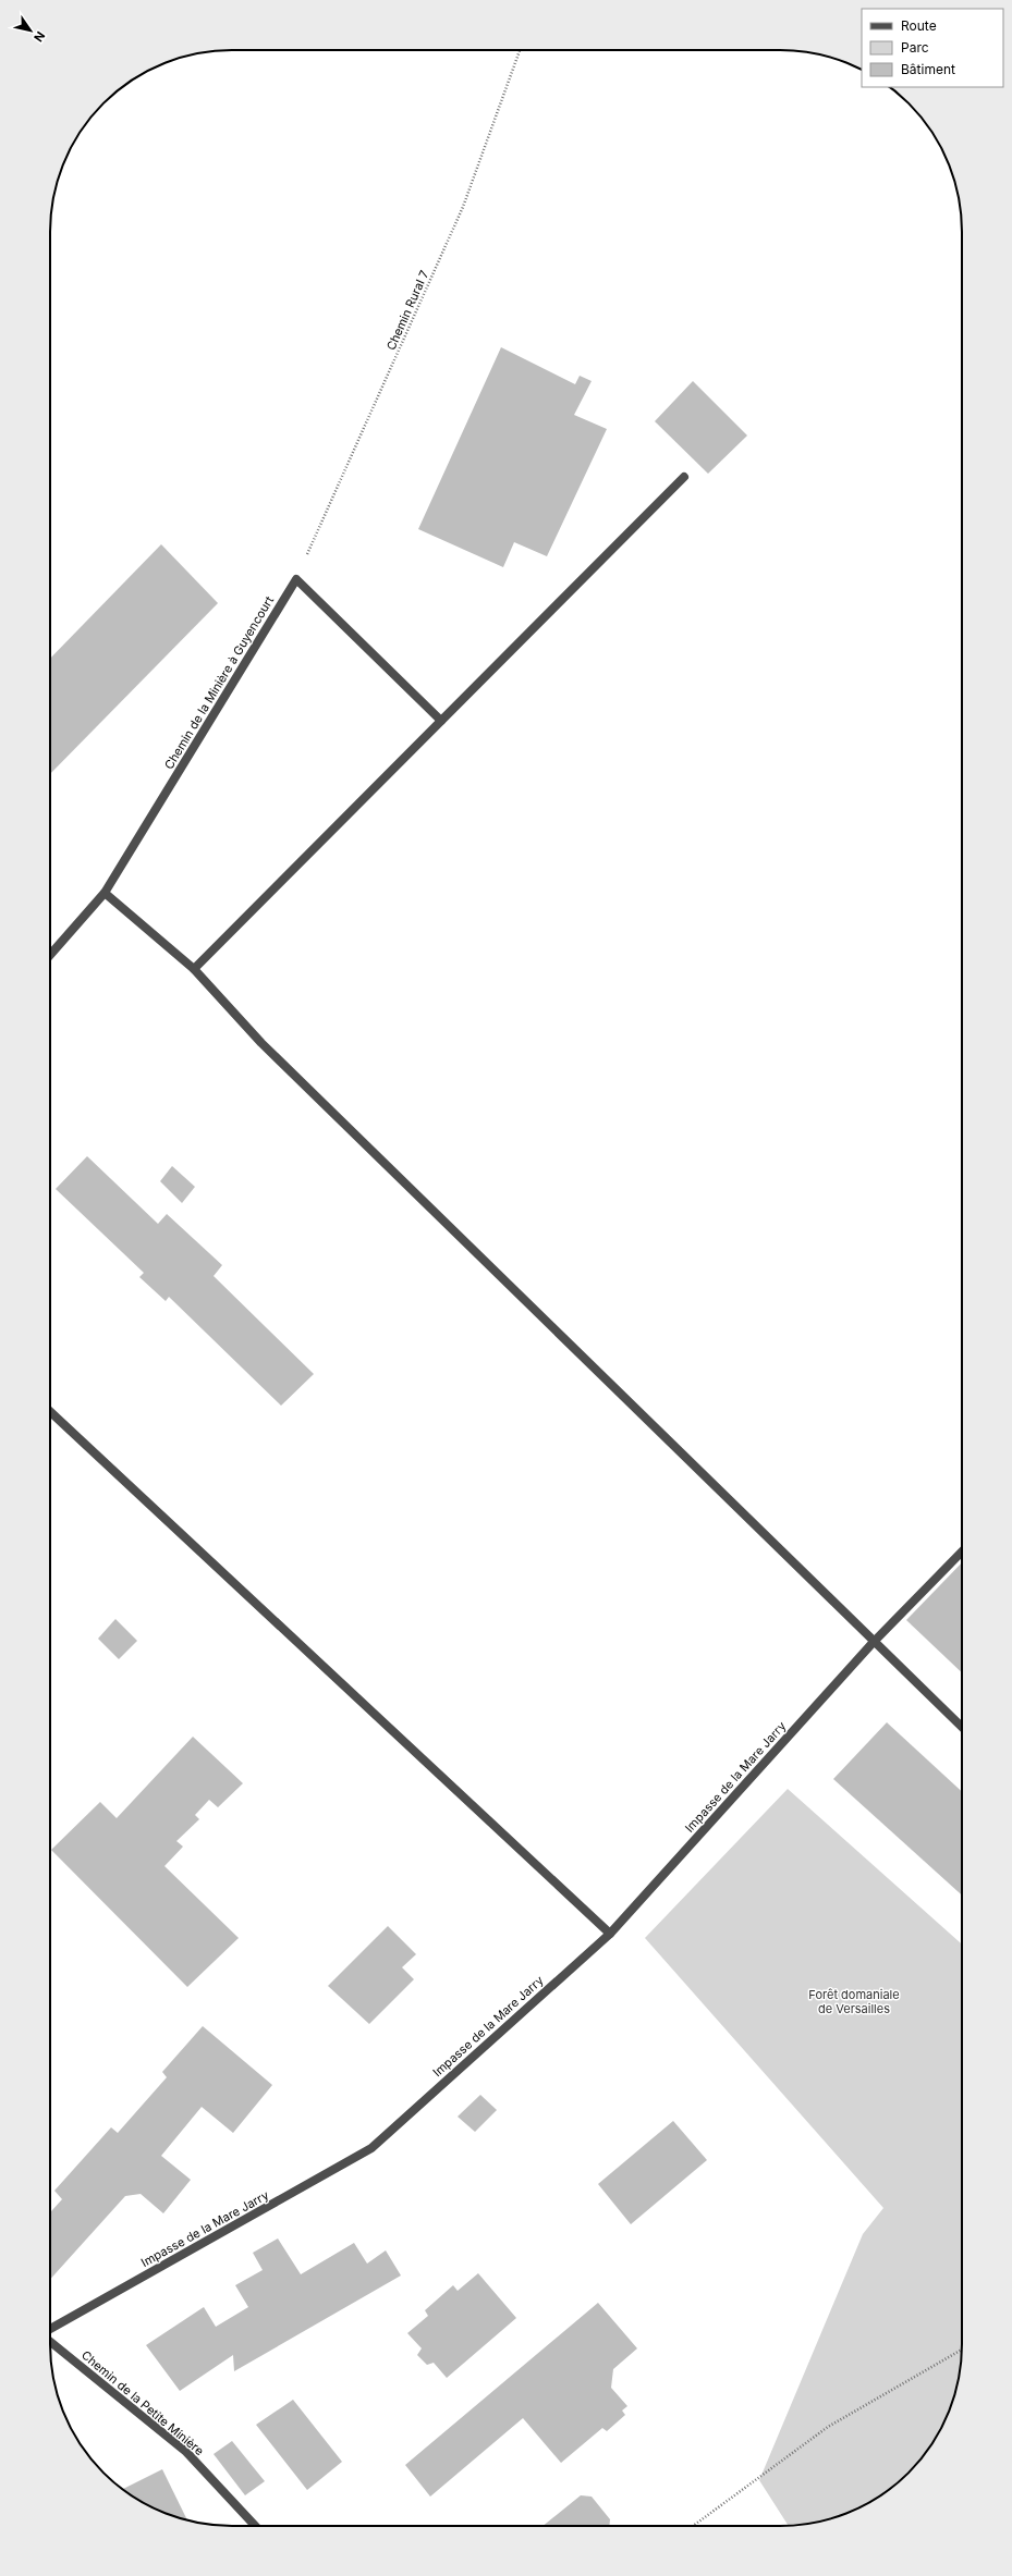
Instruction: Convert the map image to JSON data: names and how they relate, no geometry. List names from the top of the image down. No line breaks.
{"streets":{"street":["Chemin de la Minière à Guyencourt","Impasse de la Mare Jarry","Chemin de la Petite Minière"],"path":["Chemin Rural 7"]},"crossings":[["Chemin Rural 7","Chemin de la Minière à Guyencourt"]],"parks":["Forêt domaniale de Versailles"],"legend":["Route","Parc","Bâtiment"],"north":"bottom right"}
